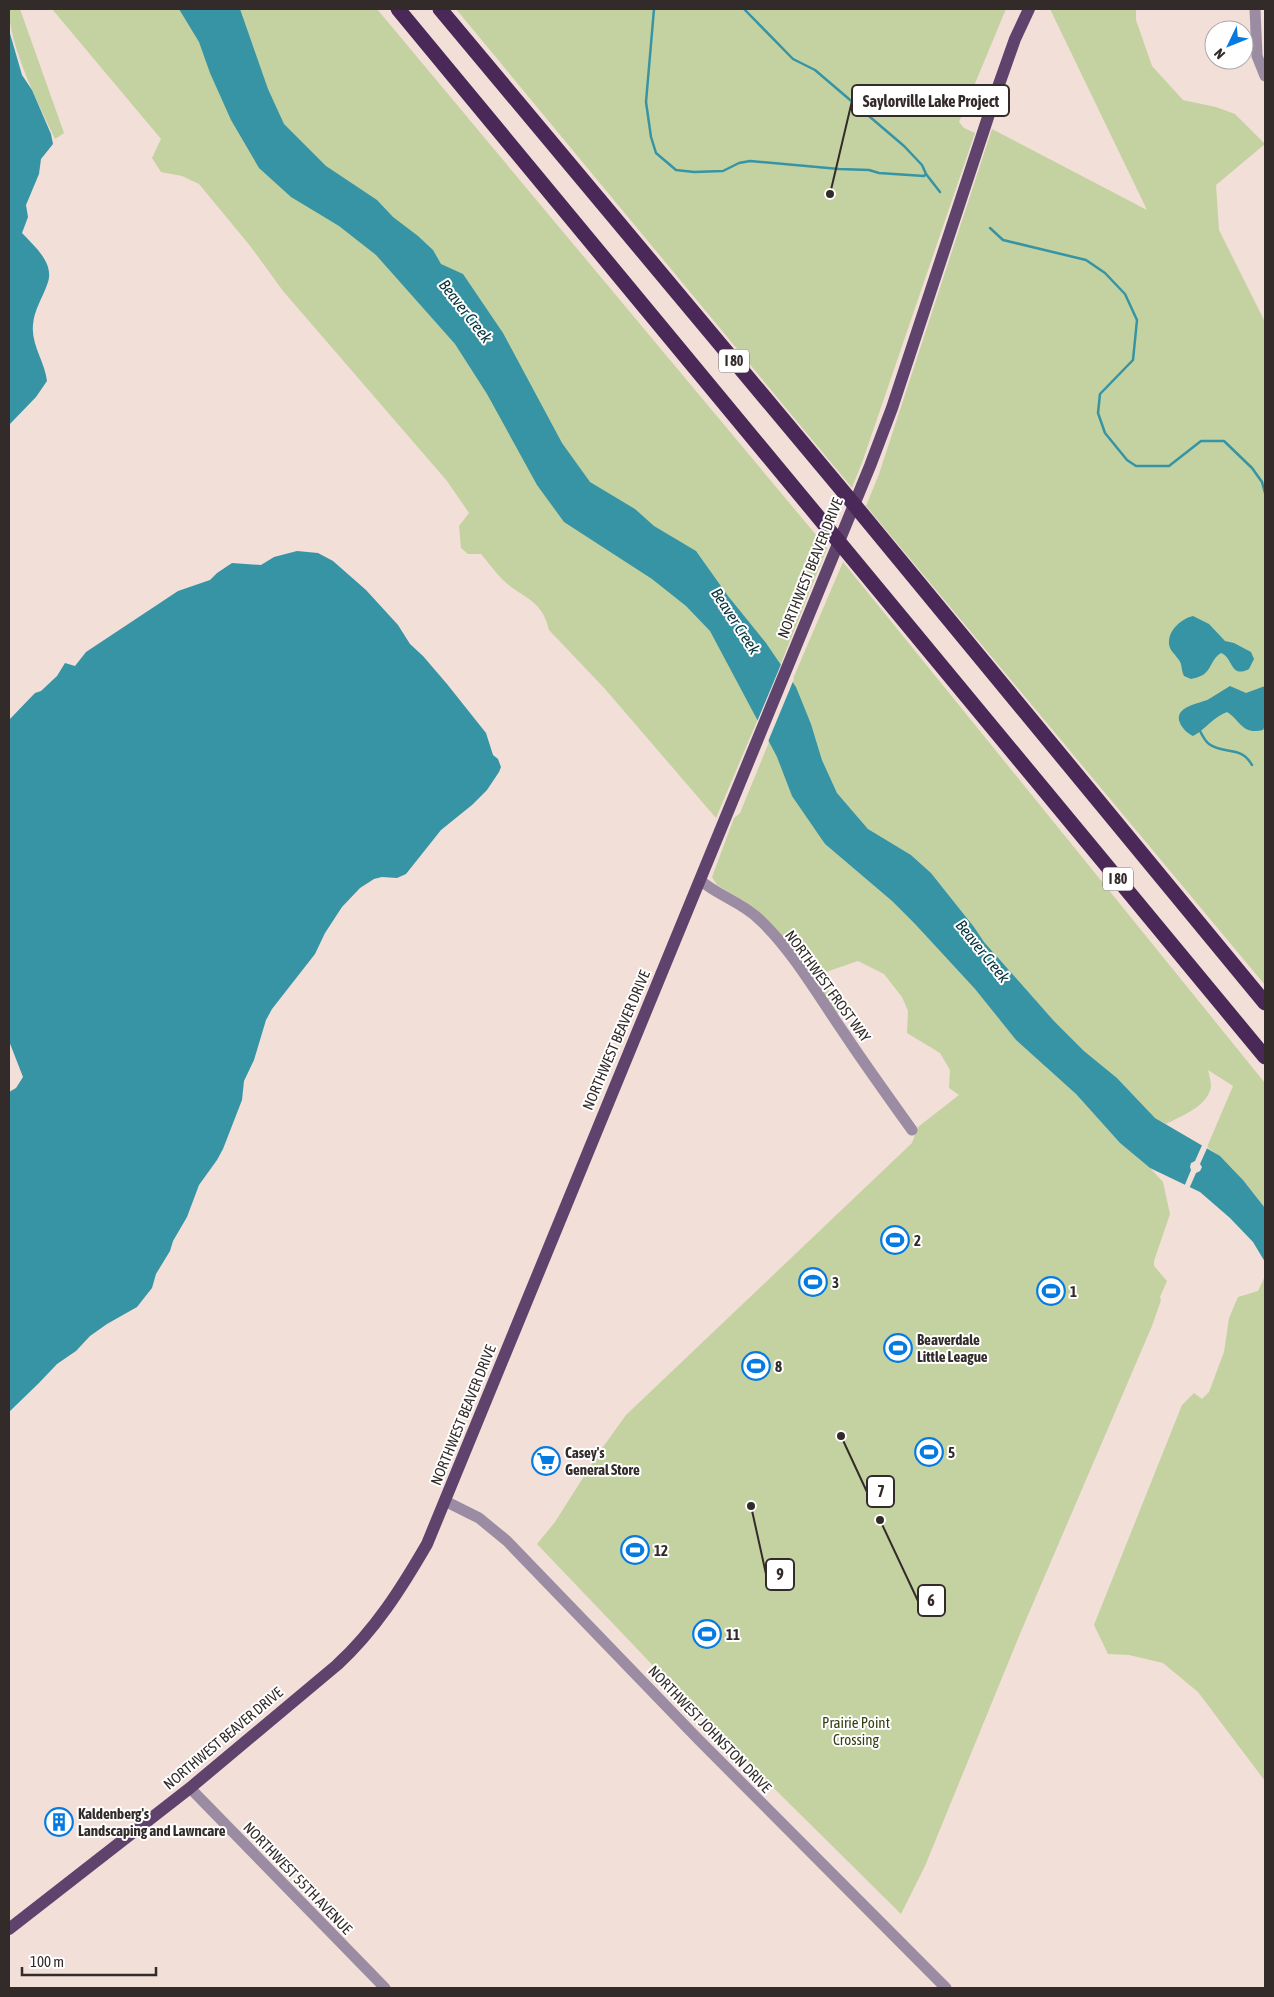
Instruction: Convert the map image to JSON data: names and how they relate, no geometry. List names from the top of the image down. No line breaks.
{"streets":{"highway":["I 80"],"main road":["NORTHWEST BEAVER DRIVE"],"street":["NORTHWEST FROST WAY","NORTHWEST JOHNSTON DRIVE","NORTHWEST 55TH AVENUE"]},"crossings":[["NORTHWEST BEAVER DRIVE","NORTHWEST FROST WAY"],["NORTHWEST BEAVER DRIVE","NORTHWEST JOHNSTON DRIVE"],["NORTHWEST BEAVER DRIVE","NORTHWEST 55TH AVENUE"]],"water":["Beaver Creek"],"parks":["Prairie Point Crossing"],"places":{"other":["Saylorville Lake Project","7","9","6"],"sports":["2","3","1","Beaverdale Little League","8","5","12","11"],"supermarket":["Casey's General Store"],"building":["Kaldenberg's Landscaping and Lawncare"]},"scale_bar":"100 m","north":"bottom left"}
